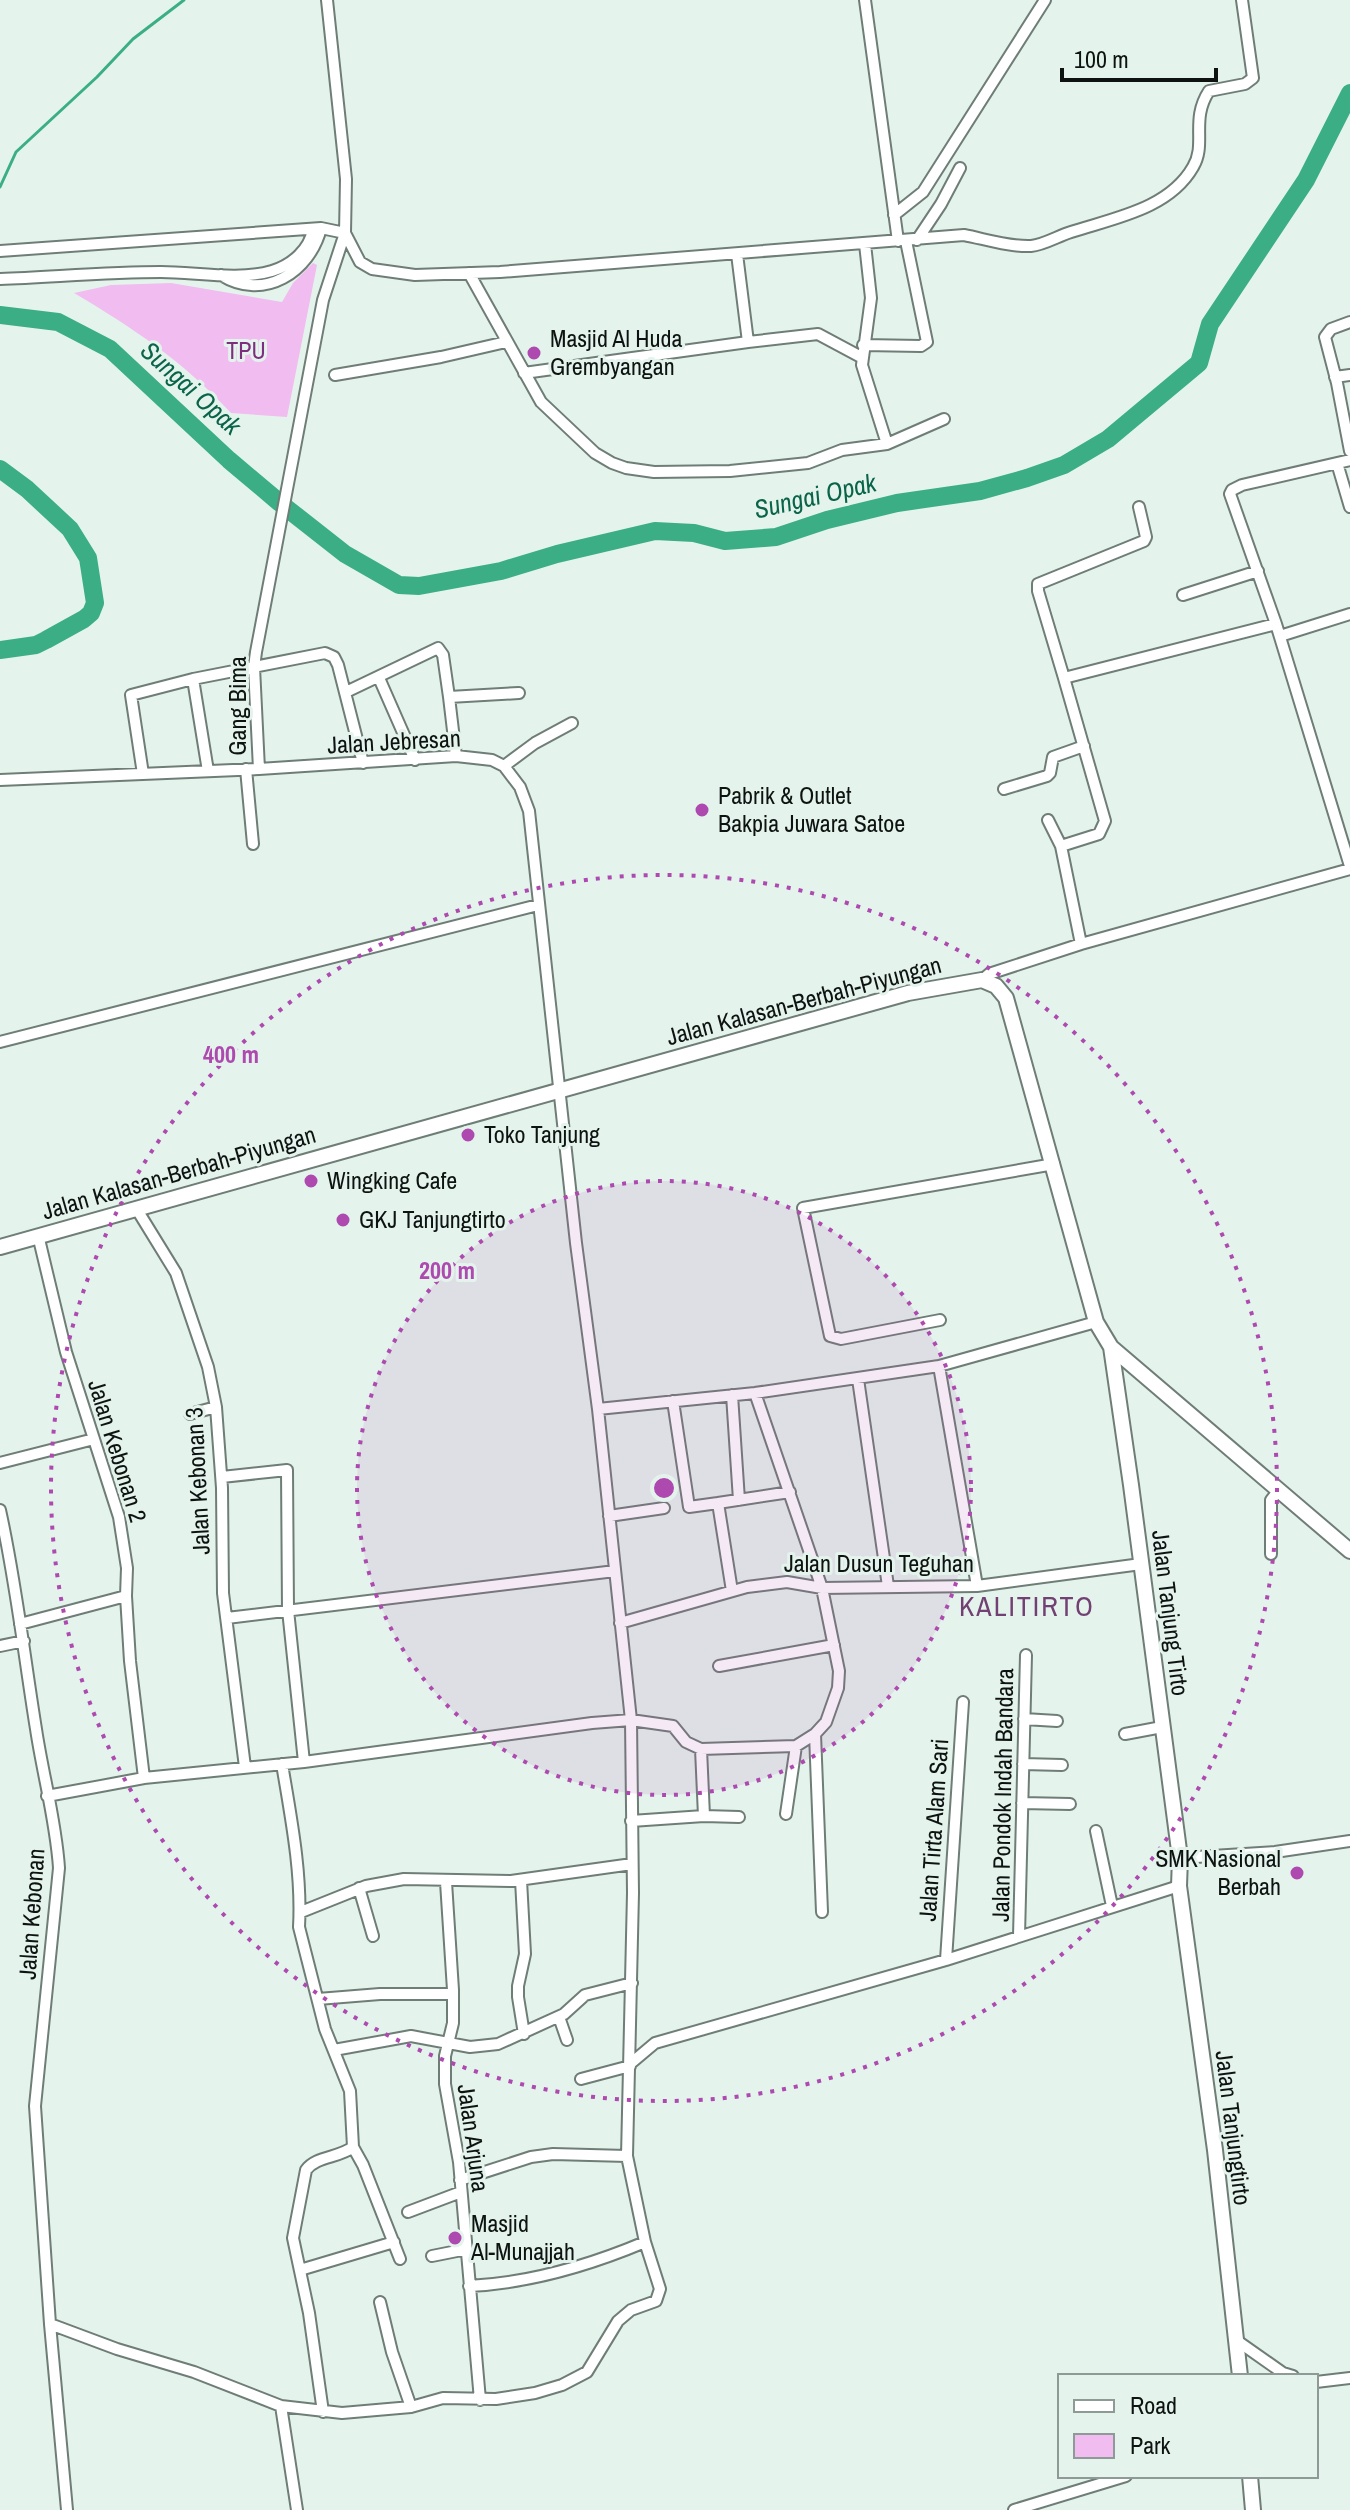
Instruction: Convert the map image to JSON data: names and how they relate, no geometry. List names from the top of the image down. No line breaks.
{"streets":{"street":["Gang Bima","Jalan Jebresan","Jalan Kalasan-Berbah-Piyungan","Jalan Kebonan 2","Jalan Kebonan 3","Jalan Dusun Teguhan","Jalan Tanjung Tirto","Jalan Pondok Indah Bandara","Jalan Tirta Alam Sari","Jalan Kebonan","Jalan Tanjungtirto","Jalan Arjuna"]},"crossings":[["Gang Bima","Jalan Jebresan"],["Jalan Kalasan-Berbah-Piyungan","Jalan Kebonan 2"],["Jalan Kalasan-Berbah-Piyungan","Jalan Kebonan 3"],["Jalan Dusun Teguhan","Jalan Tanjung Tirto"],["Jalan Tanjung Tirto","Jalan Tanjungtirto"]],"districts":["KALITIRTO"],"water":["Sungai Opak"],"parks":["TPU"],"places":["Masjid Al Huda Grembyangan","Pabrik & Outlet Bakpia Juwara Satoe","Toko Tanjung","Wingking Cafe","GKJ Tanjungtirto","SMK Nasional Berbah","Masjid Al-Munajjah"],"legend":["Road","Park"],"scale_bar":"100 m","rings":["400 m","200 m"]}
